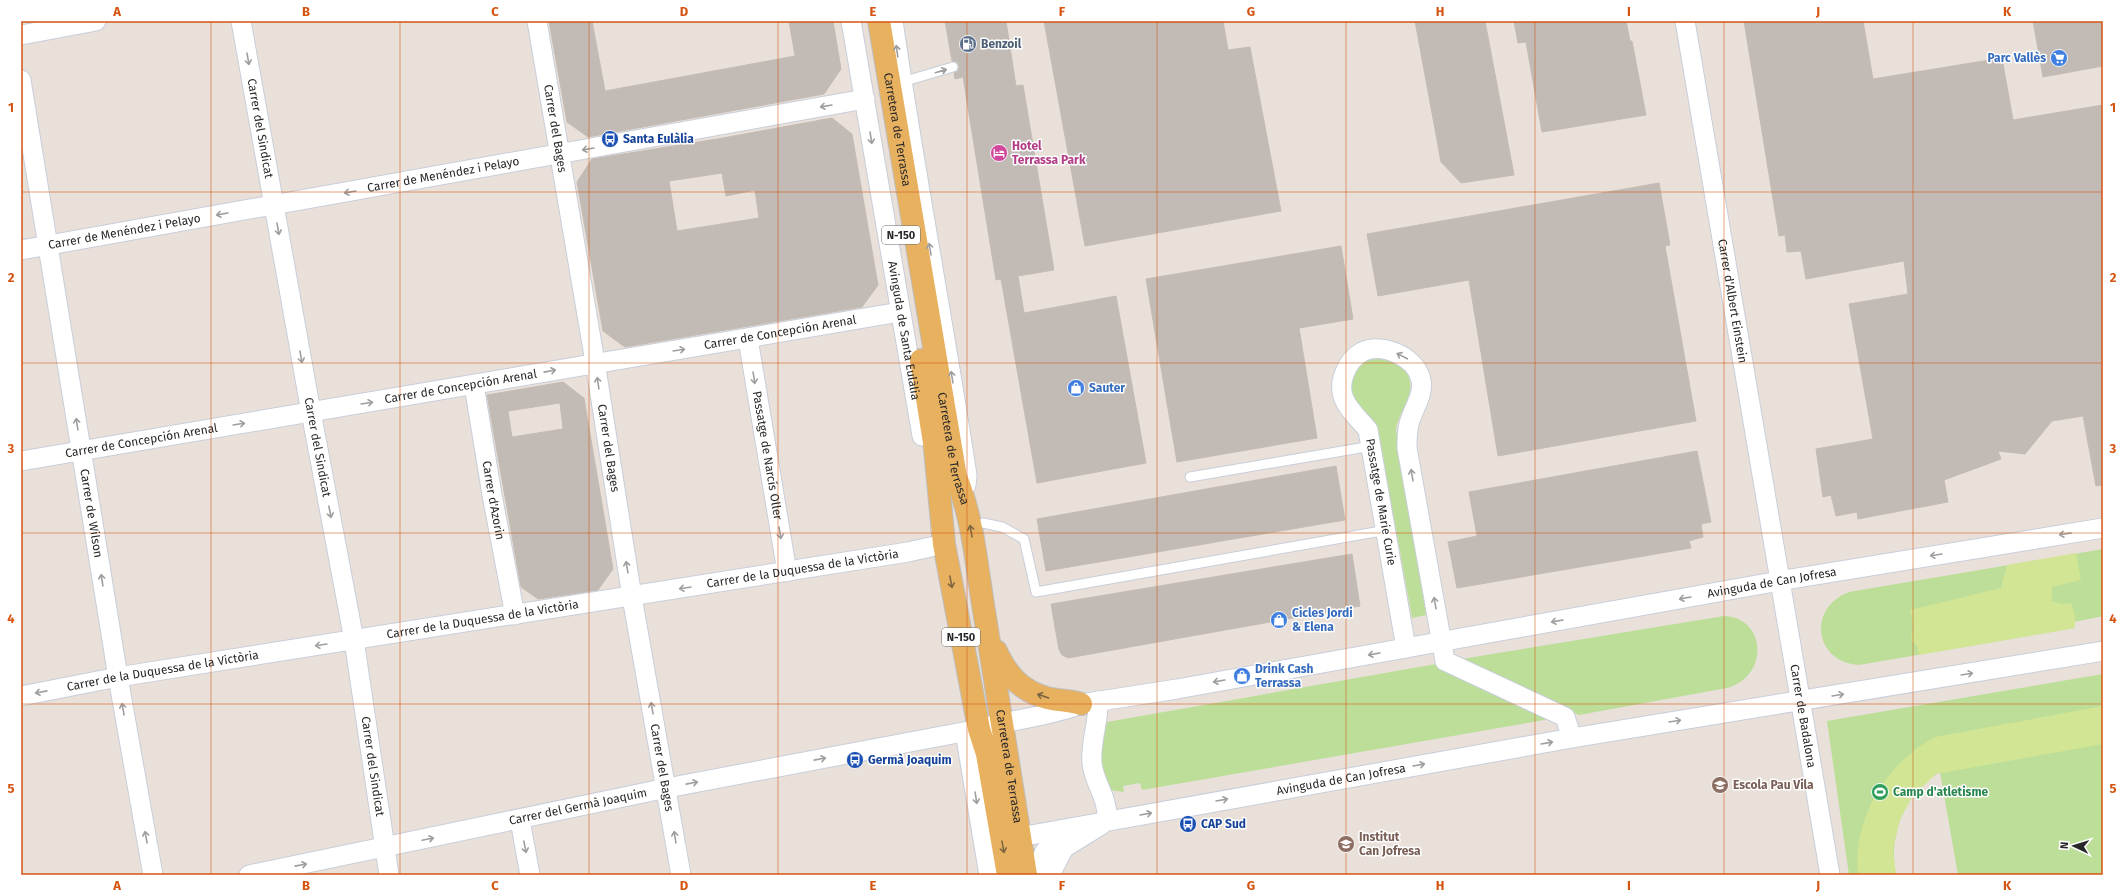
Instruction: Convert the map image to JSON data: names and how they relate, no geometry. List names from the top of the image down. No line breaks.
{"streets":{"main road":["Carretera de Terrassa","N-150"],"street":["Carrer del Bages","Carrer del Sindicat","Carrer de Menéndez i Pelayo","Carrer d'Albert Einstein","Avinguda de Santa Eulàlia","Carrer de Concepción Arenal","Passatge de Narcís Oller","Carrer d'Azorin","Passatge de Marie Curie","Carrer de Wilson","Carrer de la Duquessa de la Victòria","Avinguda de Can Jofresa","Carrer de Badalona","Carrer del Germà Joaquim"]},"crossings":[["Carrer del Bages","Carrer de Menéndez i Pelayo"],["Carrer del Bages","Carrer de Concepción Arenal"],["Carrer del Bages","Carrer de la Duquessa de la Victòria"],["Carrer del Bages","Carrer del Germà Joaquim"],["Carrer del Sindicat","Carrer de Menéndez i Pelayo"],["Carrer del Sindicat","Carrer de Concepción Arenal"],["Carrer del Sindicat","Carrer de la Duquessa de la Victòria"],["Carrer del Sindicat","Carrer del Germà Joaquim"],["Carretera de Terrassa","Avinguda de Santa Eulàlia"],["Carretera de Terrassa","Carrer de la Duquessa de la Victòria"],["Carretera de Terrassa","Avinguda de Can Jofresa"],["Carretera de Terrassa","Carrer del Germà Joaquim"],["Carrer de Menéndez i Pelayo","Avinguda de Santa Eulàlia"],["Carrer de Menéndez i Pelayo","Carrer de Wilson"],["Carrer d'Albert Einstein","Avinguda de Can Jofresa"],["Carrer d'Albert Einstein","Carrer de Badalona"],["Avinguda de Santa Eulàlia","Carrer de Concepción Arenal"],["Avinguda de Santa Eulàlia","Carrer de la Duquessa de la Victòria"],["Carrer de Concepción Arenal","Passatge de Narcís Oller"],["Carrer de Concepción Arenal","Carrer d'Azorin"],["Carrer de Concepción Arenal","Carrer de Wilson"],["Passatge de Narcís Oller","Carrer de la Duquessa de la Victòria"],["Carrer d'Azorin","Carrer de la Duquessa de la Victòria"],["Passatge de Marie Curie","Avinguda de Can Jofresa"],["Carrer de Wilson","Carrer de la Duquessa de la Victòria"],["Avinguda de Can Jofresa","Carrer de Badalona"],["Avinguda de Can Jofresa","Carrer del Germà Joaquim"]],"one_way":["Carrer del Bages","Carrer del Sindicat","Carrer de Menéndez i Pelayo","Carrer de Concepción Arenal","Passatge de Narcís Oller","Carrer de Wilson","Carrer de la Duquessa de la Victòria","Carrer del Germà Joaquim"],"places":{"fuel station":["Benzoil"],"supermarket":["Parc Vallès"],"bus stop":["Santa Eulàlia","Germà Joaquim","CAP Sud"],"hotel":["Hotel Terrassa Park"],"shop":["Sauter","Cicles Jordi & Elena","Drink Cash Terrassa"],"school or university":["Escola Pau Vila","Institut Can Jofresa"],"sports":["Camp d'atletisme"]},"north":"left","grid":{"columns":["A","B","C","D","E","F","G","H","I","J","K"],"rows":["1","2","3","4","5"]}}
